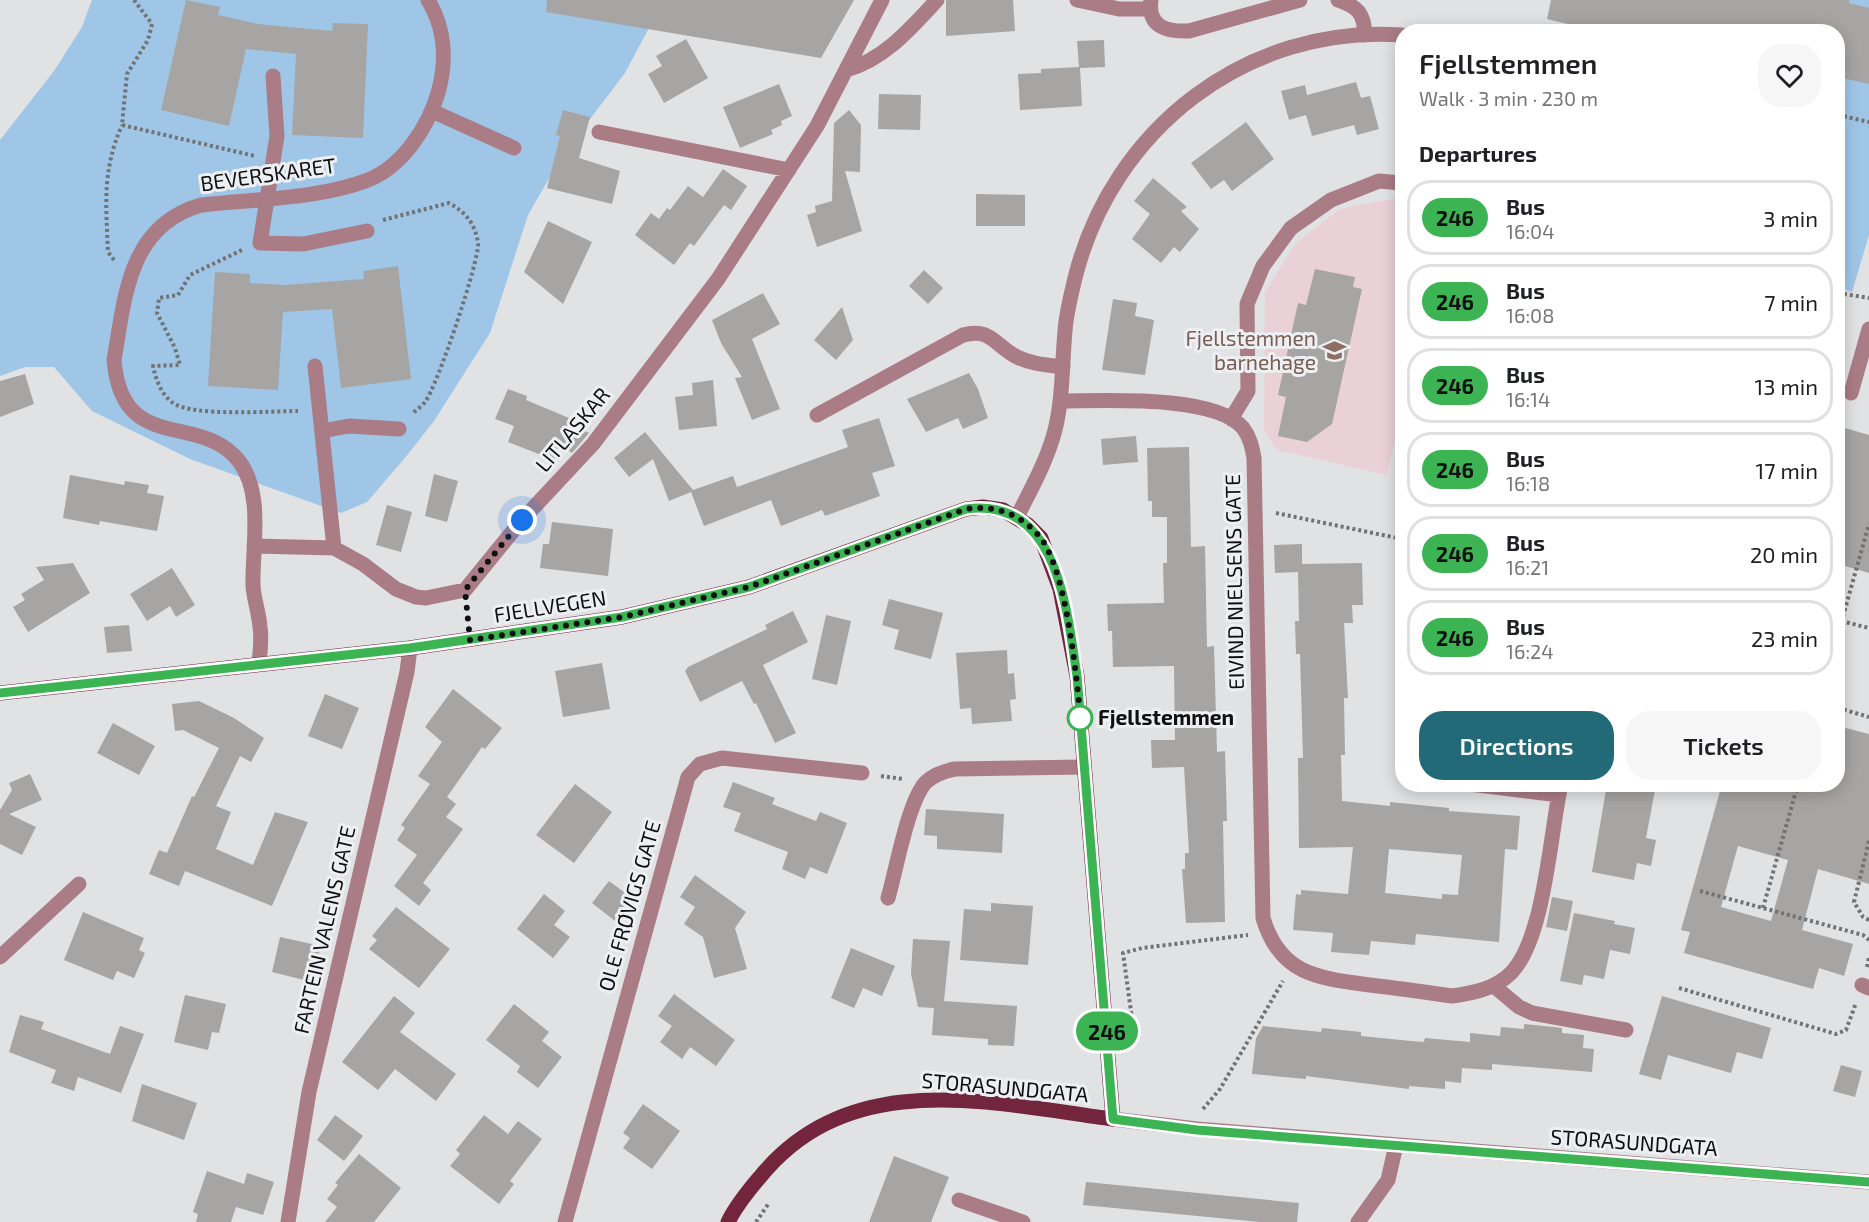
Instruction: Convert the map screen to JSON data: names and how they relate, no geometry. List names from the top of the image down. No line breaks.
{"streets":{"main road":["FJELLVEGEN","STORASUNDGATA"],"street":["BEVERSKARET","LITLASKAR","EIVIND NIELSENS GATE","OLE FRØVIGS GATE","FARTEIN VALENS GATE"]},"crossings":[["BEVERSKARET","FJELLVEGEN"],["FJELLVEGEN","FARTEIN VALENS GATE"],["FJELLVEGEN","STORASUNDGATA"]],"places":{"school or university":["Fjellstemmen barnehage"],"other":["Fjellstemmen"]},"lines":["bus line 246"],"page":{"on_map":"246","heading":[["Fjellstemmen","Walk · 3 min · 230 m"],"Departures"],"list":[{"mark":"246","name":"Bus","note":"16:04","value":"3 min"},{"mark":"246","name":"Bus","note":"16:08","value":"7 min"},{"mark":"246","name":"Bus","note":"16:14","value":"13 min"},{"mark":"246","name":"Bus","note":"16:18","value":"17 min"},{"mark":"246","name":"Bus","note":"16:21","value":"20 min"},{"mark":"246","name":"Bus","note":"16:24","value":"23 min"}],"buttons":["Directions","Tickets"]}}
